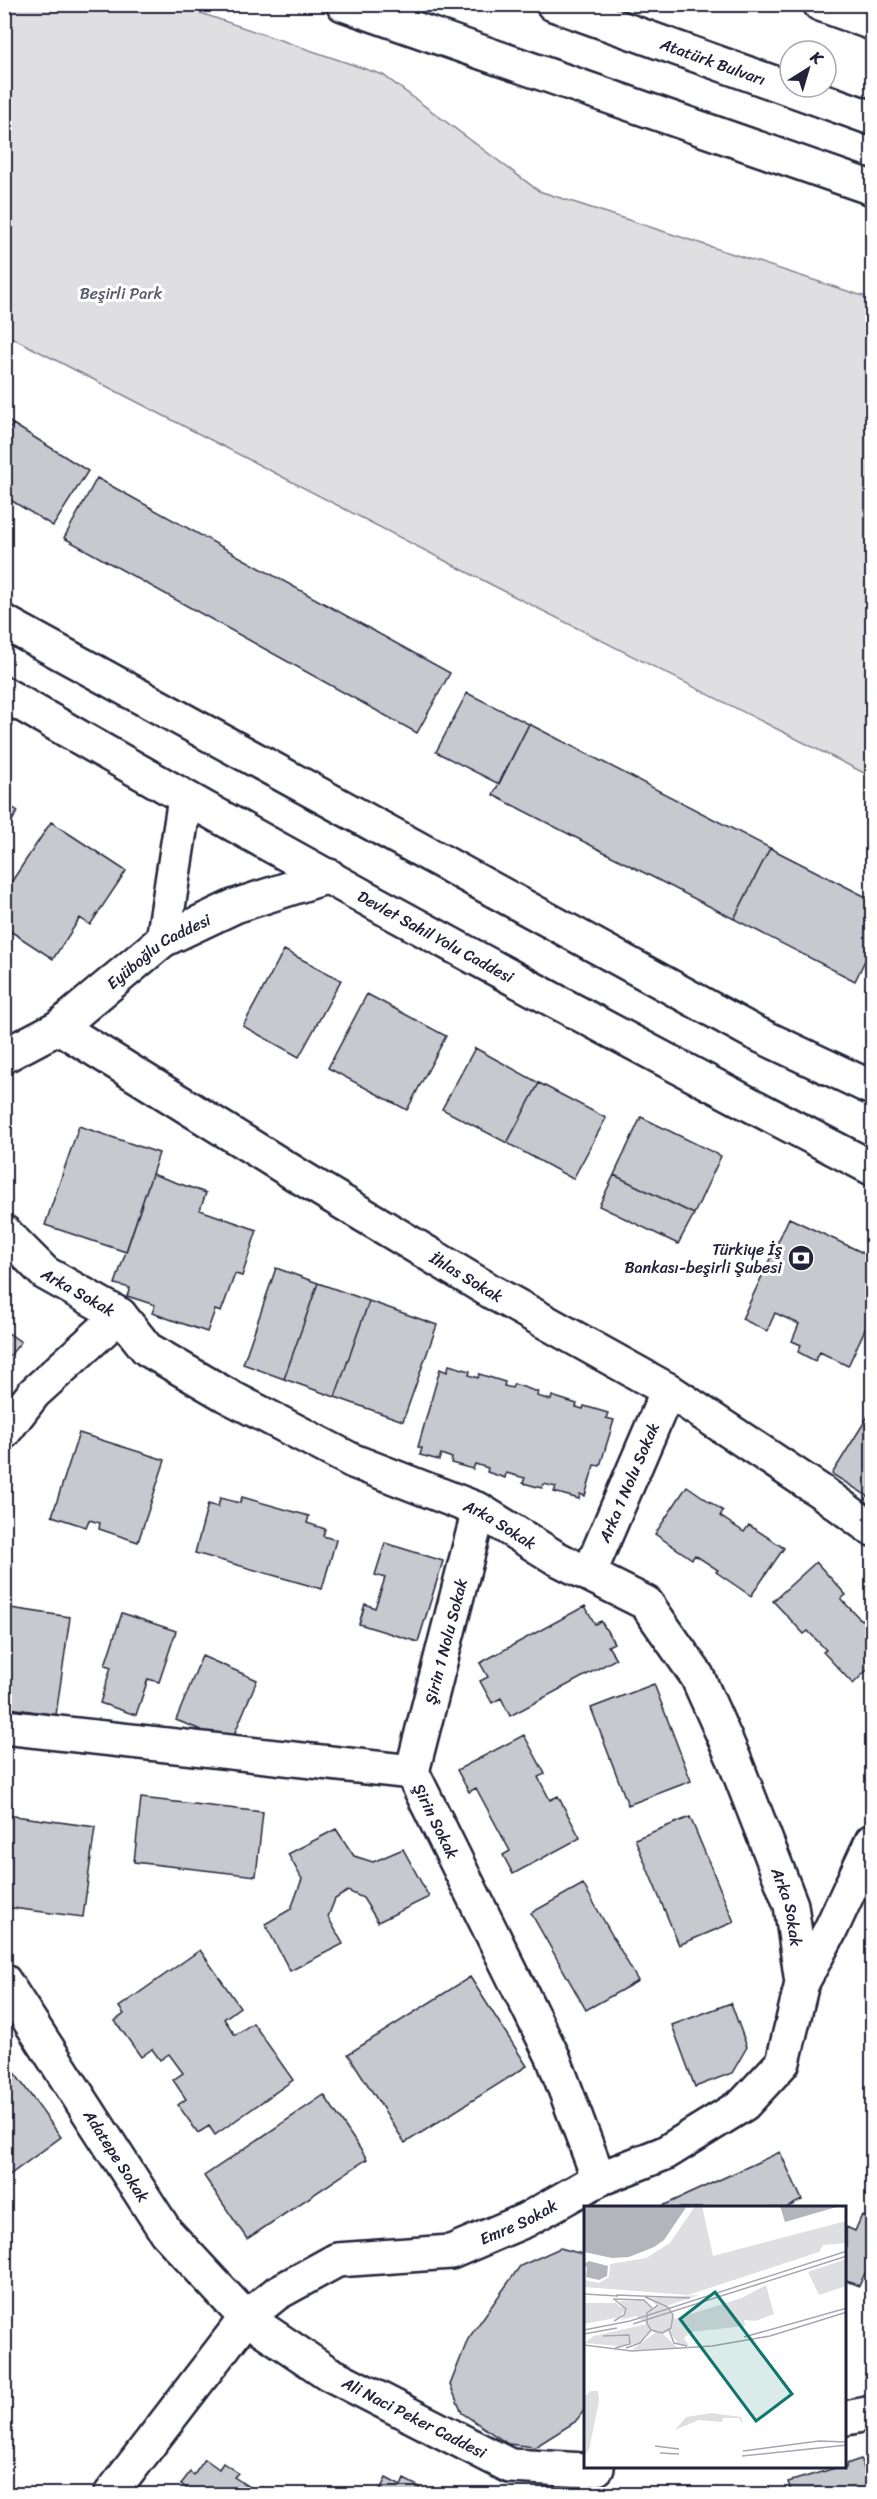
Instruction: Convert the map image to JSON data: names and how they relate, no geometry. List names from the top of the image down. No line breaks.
{"streets":{"main road":["Atatürk Bulvarı","Devlet Sahil Yolu Caddesi","Eyüboğlu Caddesi","İhlas Sokak","Arka Sokak","Arka 1 Nolu Sokak","Şirin 1 Nolu Sokak","Şirin Sokak","Adatepe Sokak","Emre Sokak","Ali Naci Peker Caddesi"]},"crossings":[["Devlet Sahil Yolu Caddesi","Eyüboğlu Caddesi"],["Eyüboğlu Caddesi","İhlas Sokak"],["İhlas Sokak","Arka 1 Nolu Sokak"],["Arka Sokak","Arka 1 Nolu Sokak"],["Arka Sokak","Şirin 1 Nolu Sokak"],["Arka Sokak","Emre Sokak"],["Şirin 1 Nolu Sokak","Şirin Sokak"],["Şirin Sokak","Emre Sokak"],["Adatepe Sokak","Emre Sokak"],["Adatepe Sokak","Ali Naci Peker Caddesi"],["Emre Sokak","Ali Naci Peker Caddesi"]],"parks":["Beşirli Park"],"places":{"bank":["Türkiye İş Bankası-beşirli Şubesi"]},"north":"top right"}
